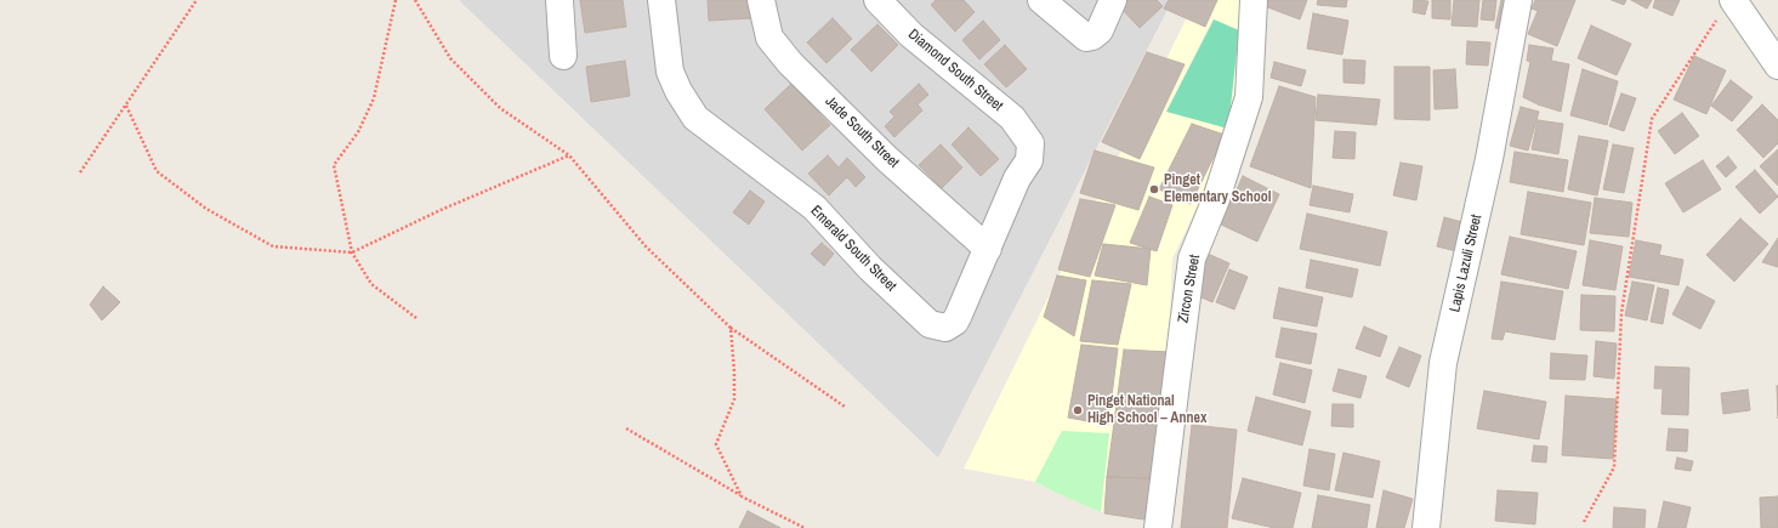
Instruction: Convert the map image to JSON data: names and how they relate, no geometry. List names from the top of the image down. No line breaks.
{"streets":{"street":["Diamond South Street","Jade South Street","Emerald South Street","Lapis Lazuli Street","Zircon Street"]},"crossings":[["Diamond South Street","Emerald South Street"],["Jade South Street","Emerald South Street"]],"places":["Pinget Elementary School","Pinget National High School – Annex"]}
